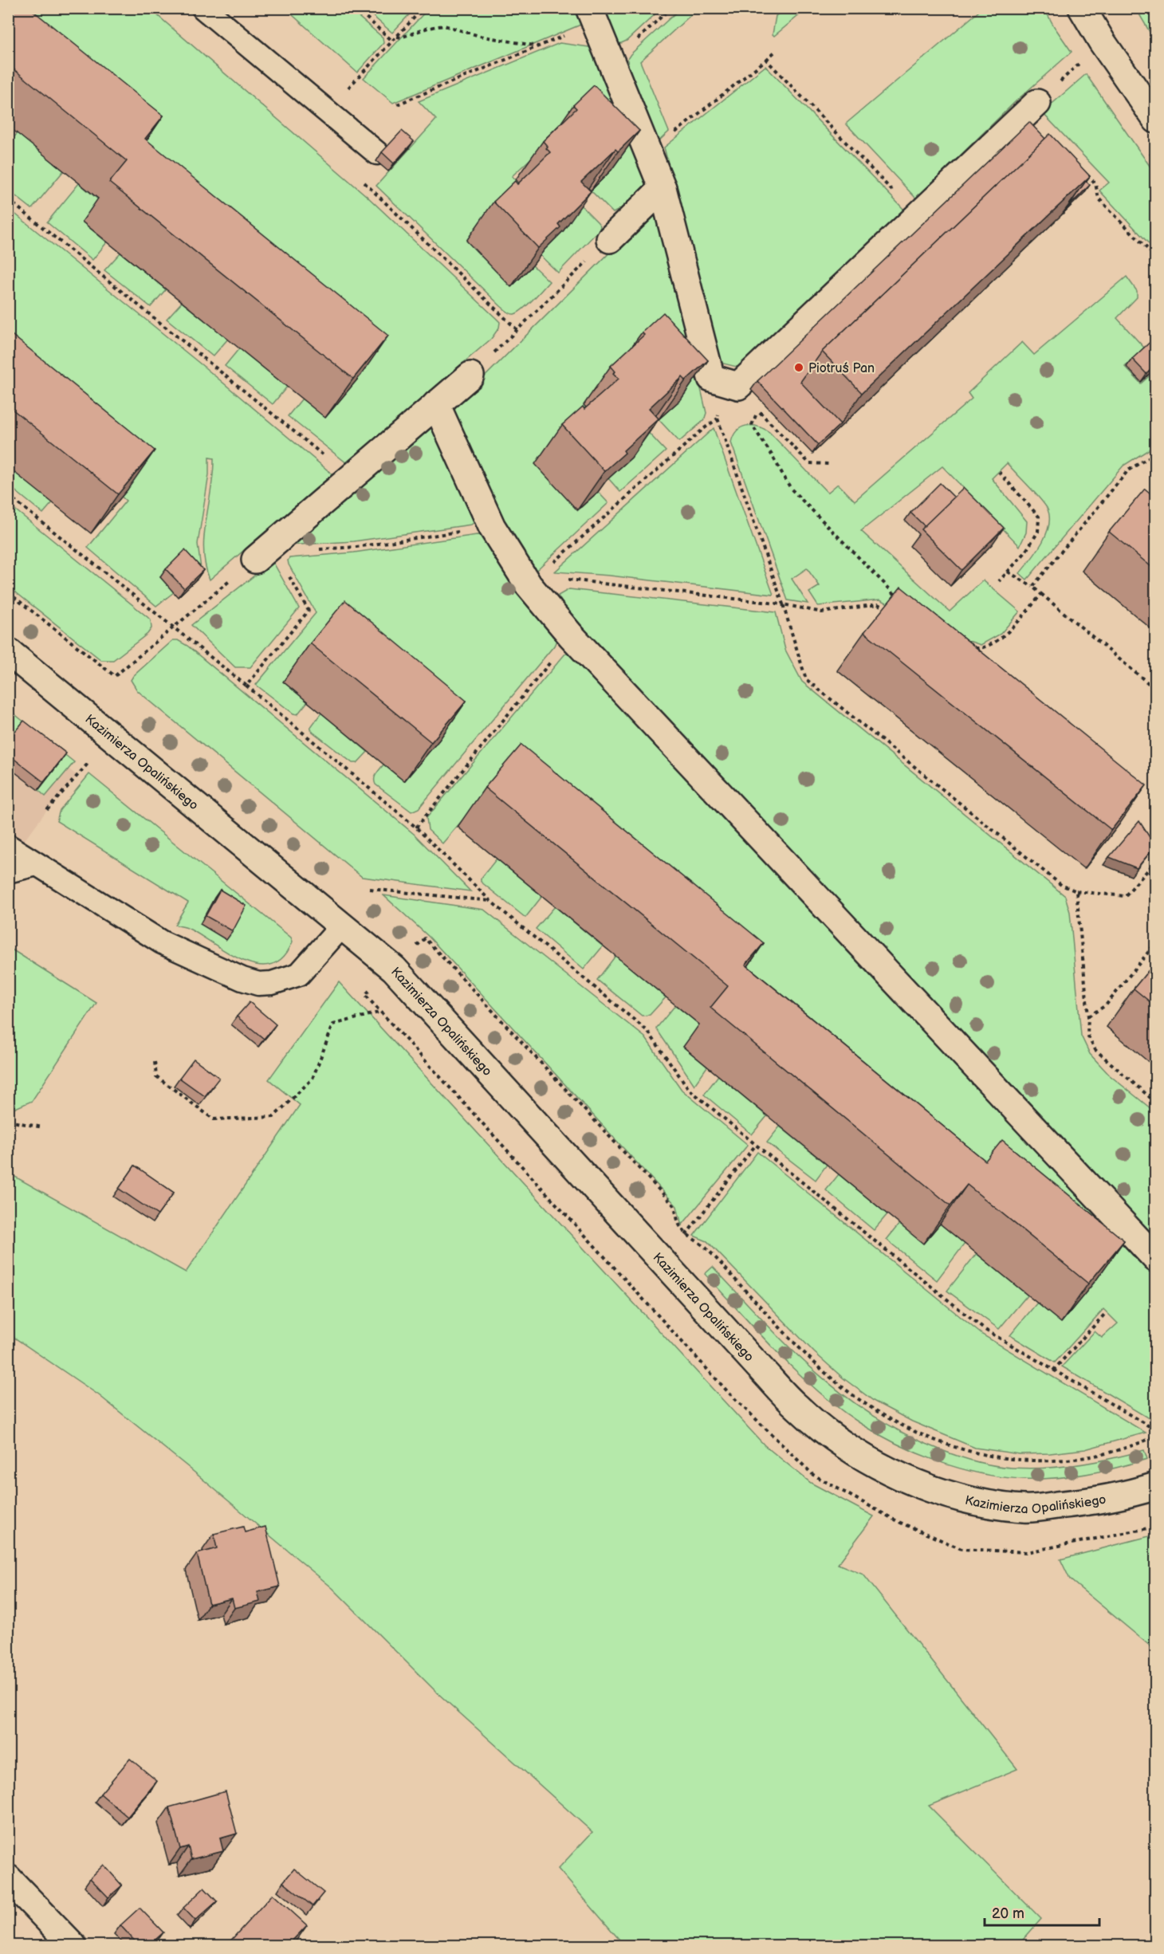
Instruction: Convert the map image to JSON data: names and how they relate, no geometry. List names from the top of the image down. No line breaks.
{"streets":{"street":["Kazimierza Opalińskiego"]},"places":["Piotruś Pan"],"scale_bar":"20 m"}
